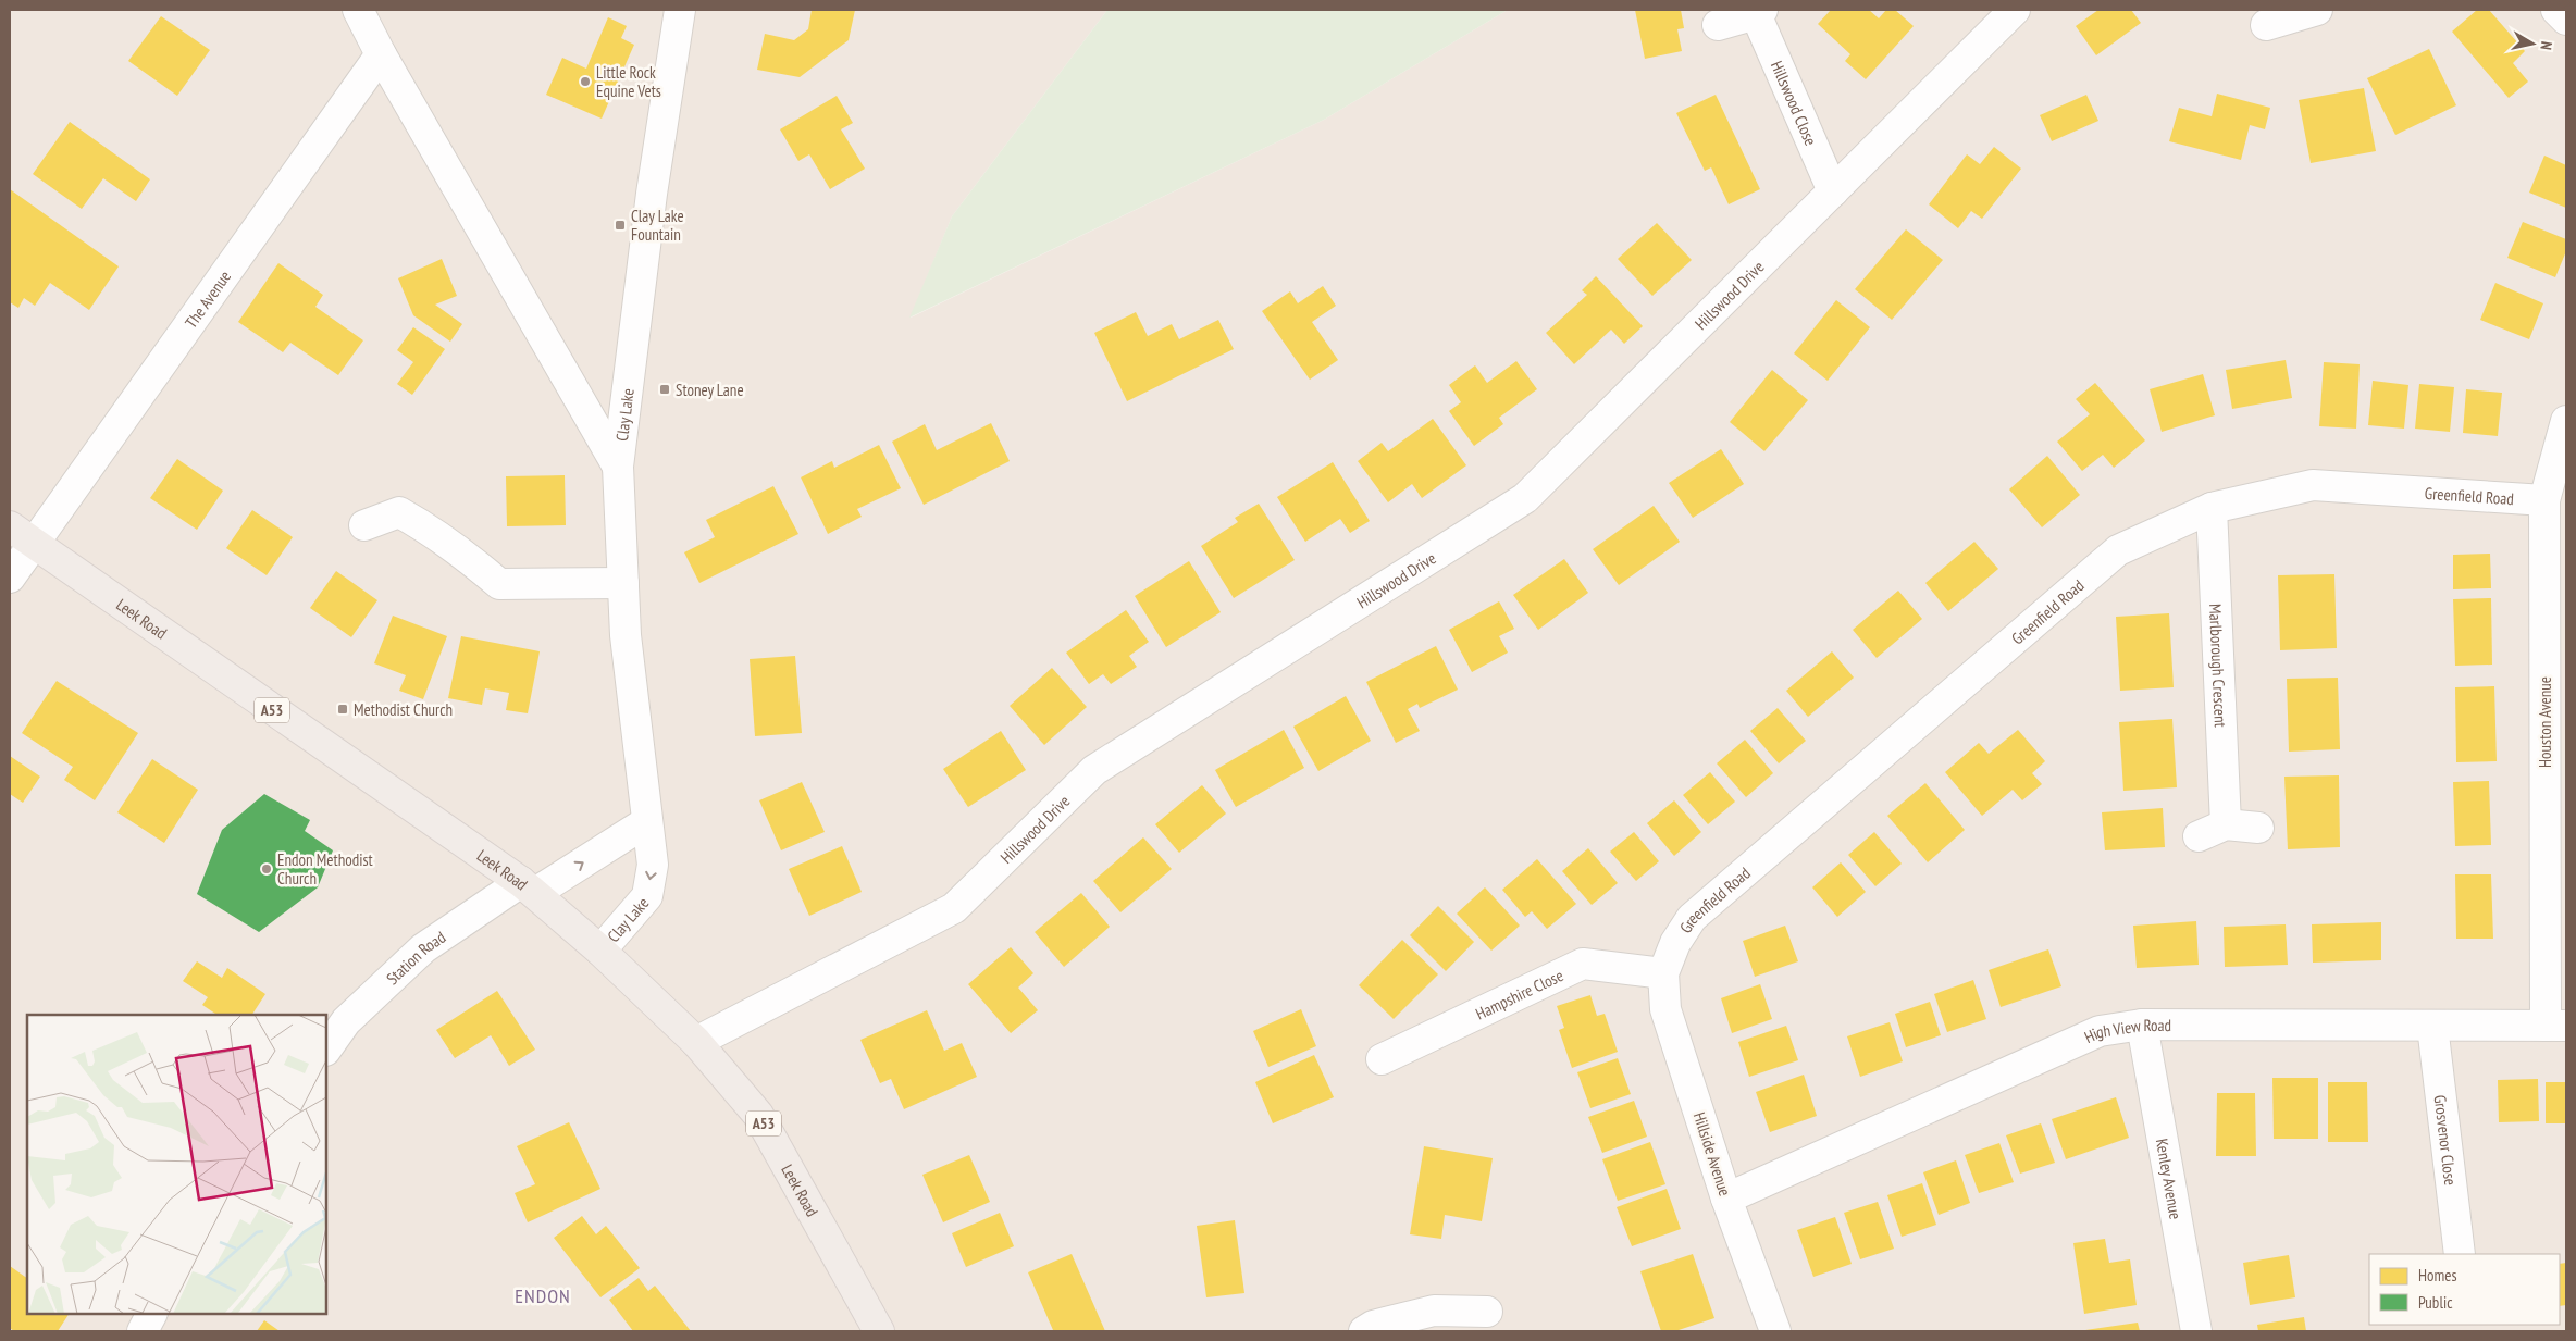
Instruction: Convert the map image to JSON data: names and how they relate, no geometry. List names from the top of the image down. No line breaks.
{"streets":{"highway":["Leek Road","A53"],"street":["Hillswood Close","Hillswood Drive","The Avenue","Clay Lake","Greenfield Road","Marlborough Crescent","Houston Avenue","Station Road","Hampshire Close","High View Road","Grosvenor Close","Hillside Avenue","Kenley Avenue"]},"crossings":[["Hillswood Close","Hillswood Drive"],["Hillswood Drive","Leek Road"],["The Avenue","Leek Road"],["Clay Lake","Leek Road"],["Greenfield Road","Marlborough Crescent"],["Greenfield Road","Houston Avenue"],["Greenfield Road","Hampshire Close"],["Greenfield Road","Hillside Avenue"],["Leek Road","Station Road"],["Houston Avenue","High View Road"],["Hampshire Close","Hillside Avenue"],["High View Road","Grosvenor Close"],["High View Road","Hillside Avenue"],["High View Road","Kenley Avenue"]],"districts":["ENDON"],"places":{"other":["Little Rock Equine Vets","Endon Methodist Church"],"transit":["Clay Lake Fountain","Stoney Lane","Methodist Church"]},"legend":["Homes","Public"],"north":"right"}
